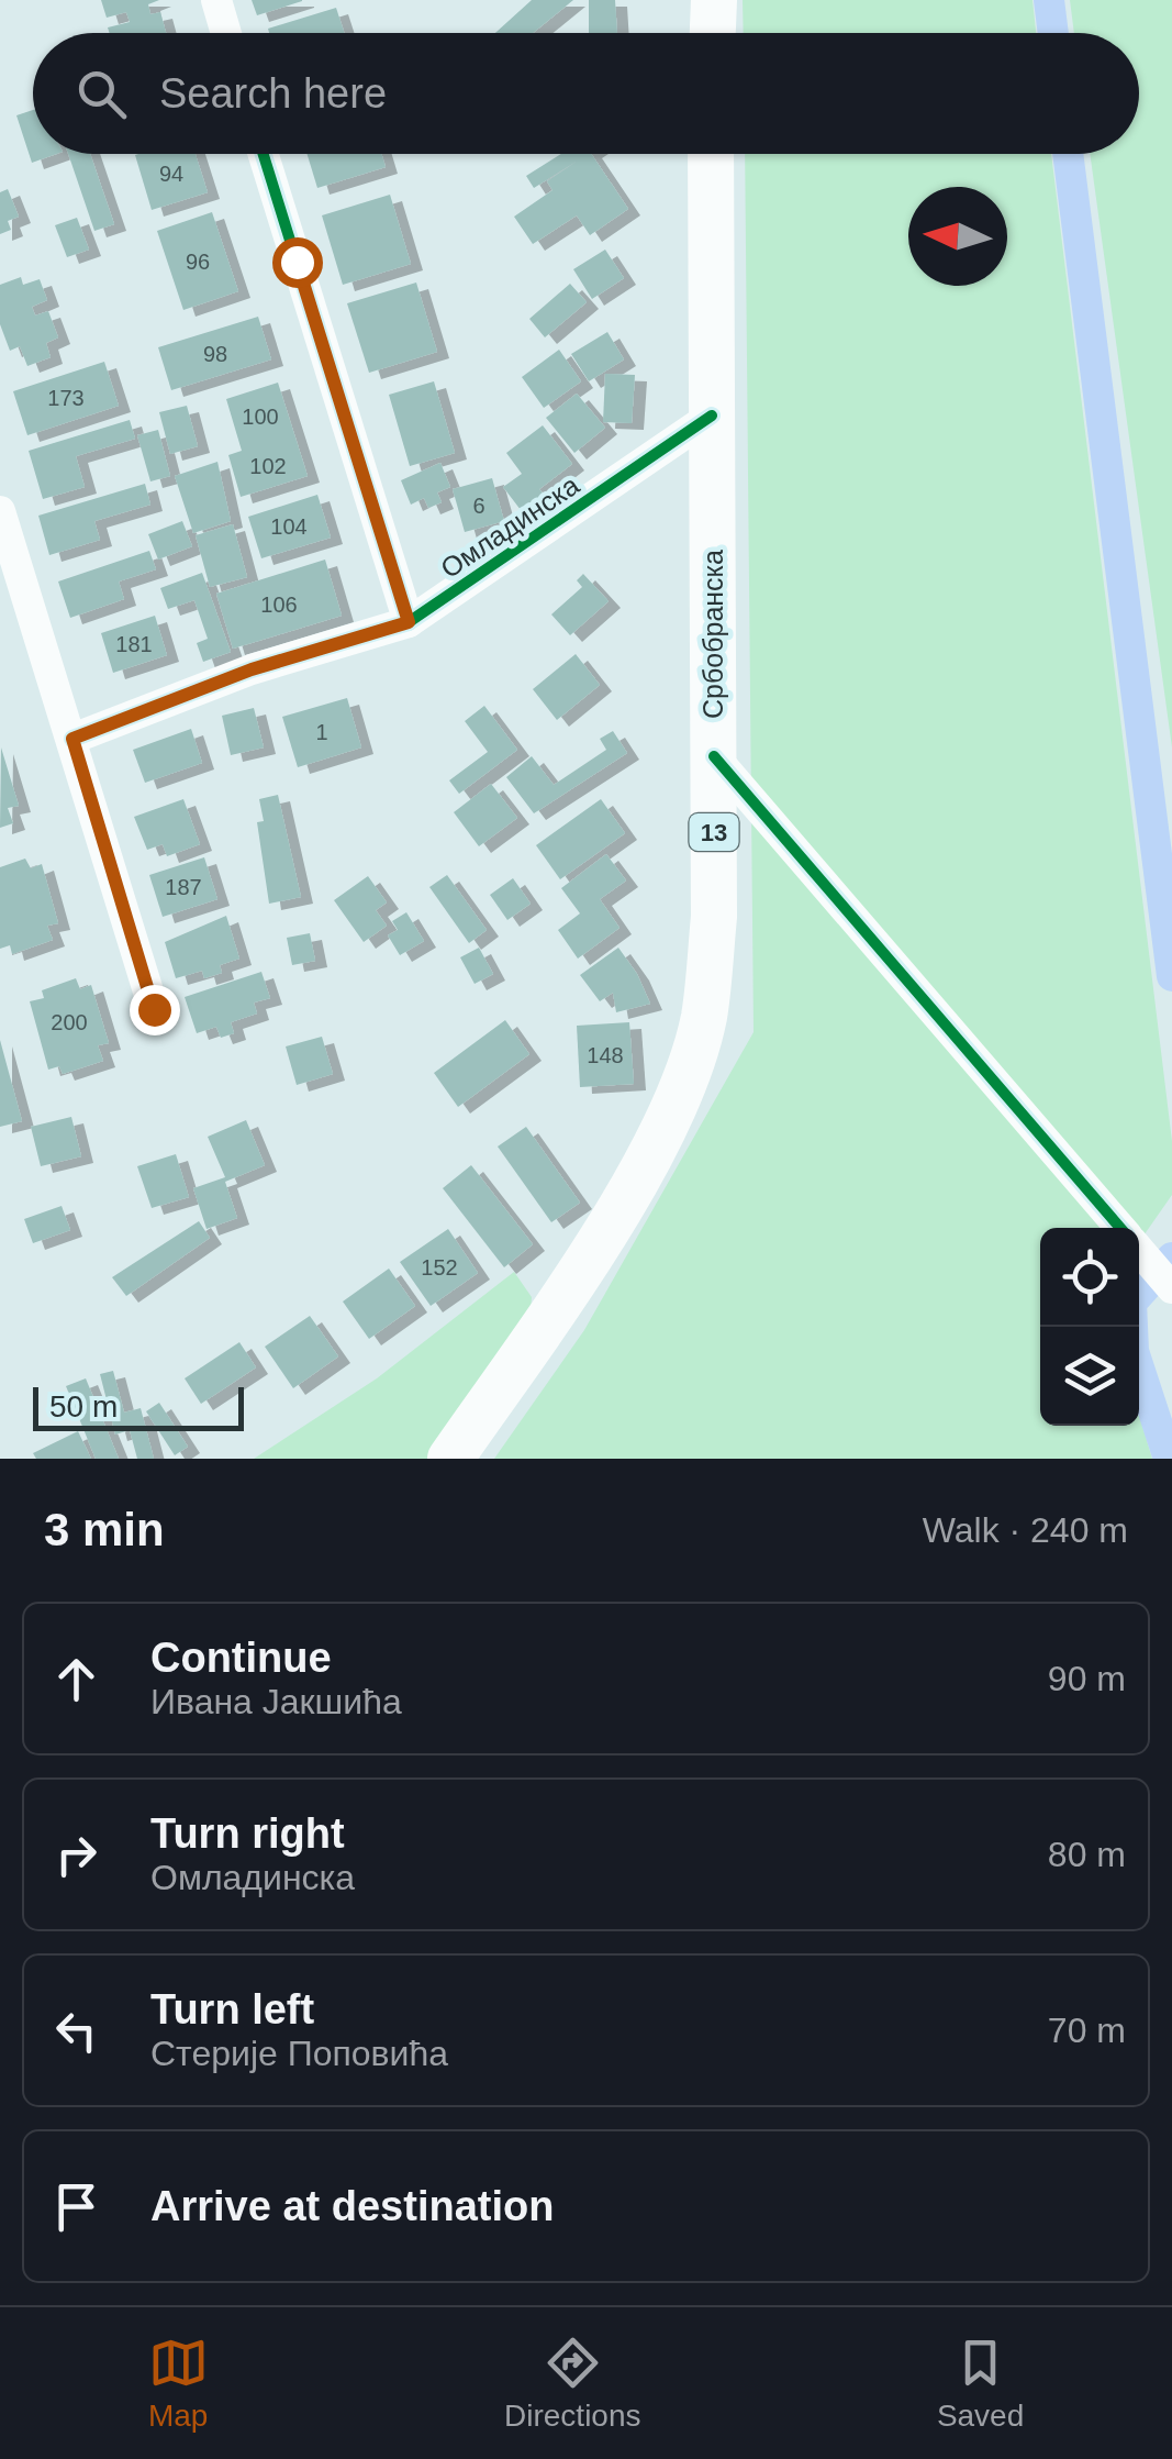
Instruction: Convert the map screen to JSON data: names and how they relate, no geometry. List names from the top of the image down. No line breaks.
{"streets":{"main road":["Србобранска","13"],"street":["Омладинска"]},"crossings":[["Омладинска","Србобранска"]],"house_numbers":["94","96","98","173","100","102","6","104","106","181","1","187","200","148","152"],"scale_bar":"50 m","north":"left","page":{"search":"Search here","scale":"50 m","heading":["3 min","Walk · 240 m"],"list":[["Continue","Ивана Јакшића","90 m"],["Turn right","Омладинска","80 m"],["Turn left","Стерије Поповића","70 m"],"Arrive at destination"],"nav":["Map","Directions","Saved"]}}
